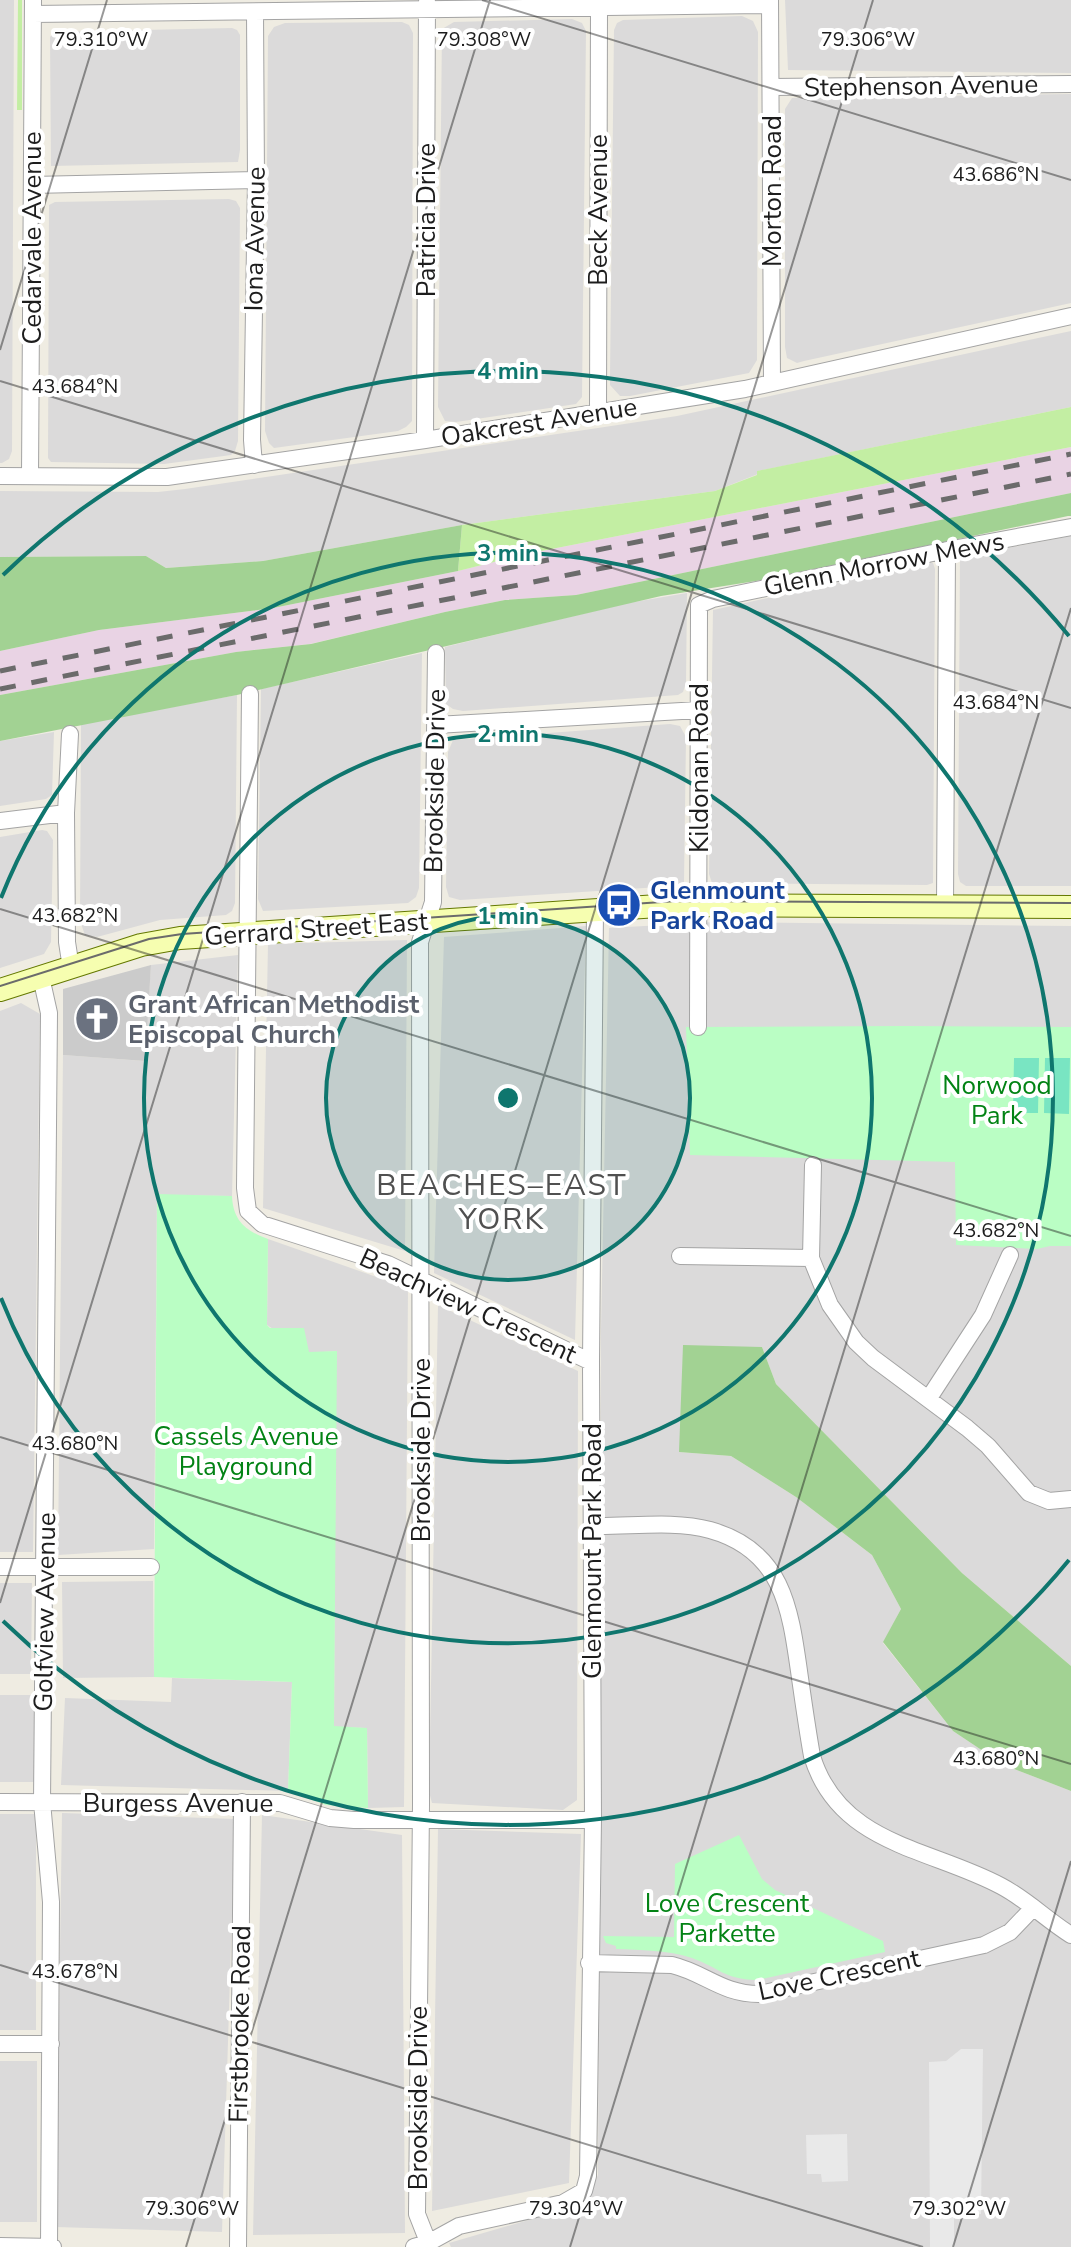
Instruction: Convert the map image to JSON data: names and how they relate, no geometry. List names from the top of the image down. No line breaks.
{"streets":{"main road":["Gerrard Street East"],"street":["Stephenson Avenue","Morton Road","Beck Avenue","Patricia Drive","Cedarvale Avenue","Iona Avenue","Oakcrest Avenue","Glenn Morrow Mews","Kildonan Road","Brookside Drive","Beachview Crescent","Glenmount Park Road","Golfview Avenue","Burgess Avenue","Love Crescent","Firstbrooke Road"]},"crossings":[["Stephenson Avenue","Morton Road"],["Morton Road","Oakcrest Avenue"],["Beck Avenue","Oakcrest Avenue"],["Patricia Drive","Oakcrest Avenue"],["Cedarvale Avenue","Oakcrest Avenue"],["Iona Avenue","Oakcrest Avenue"],["Glenn Morrow Mews","Kildonan Road"],["Kildonan Road","Gerrard Street East"],["Brookside Drive","Gerrard Street East"],["Brookside Drive","Beachview Crescent"],["Brookside Drive","Glenmount Park Road"],["Brookside Drive","Burgess Avenue"],["Gerrard Street East","Beachview Crescent"],["Gerrard Street East","Glenmount Park Road"],["Gerrard Street East","Golfview Avenue"],["Beachview Crescent","Glenmount Park Road"],["Glenmount Park Road","Burgess Avenue"],["Glenmount Park Road","Love Crescent"],["Golfview Avenue","Burgess Avenue"],["Burgess Avenue","Firstbrooke Road"]],"districts":["BEACHES–EAST YORK"],"parks":["Norwood Park","Cassels Avenue Playground","Love Crescent Parkette"],"places":{"bus stop":["Glenmount Park Road"],"church":["Grant African Methodist Episcopal Church"]},"coordinates":["79.310°W","79.308°W","79.306°W","43.686°N","43.684°N","43.682°N","43.680°N","43.678°N","79.304°W","79.302°W"],"rings":["4 min","3 min","2 min","1 min"]}
